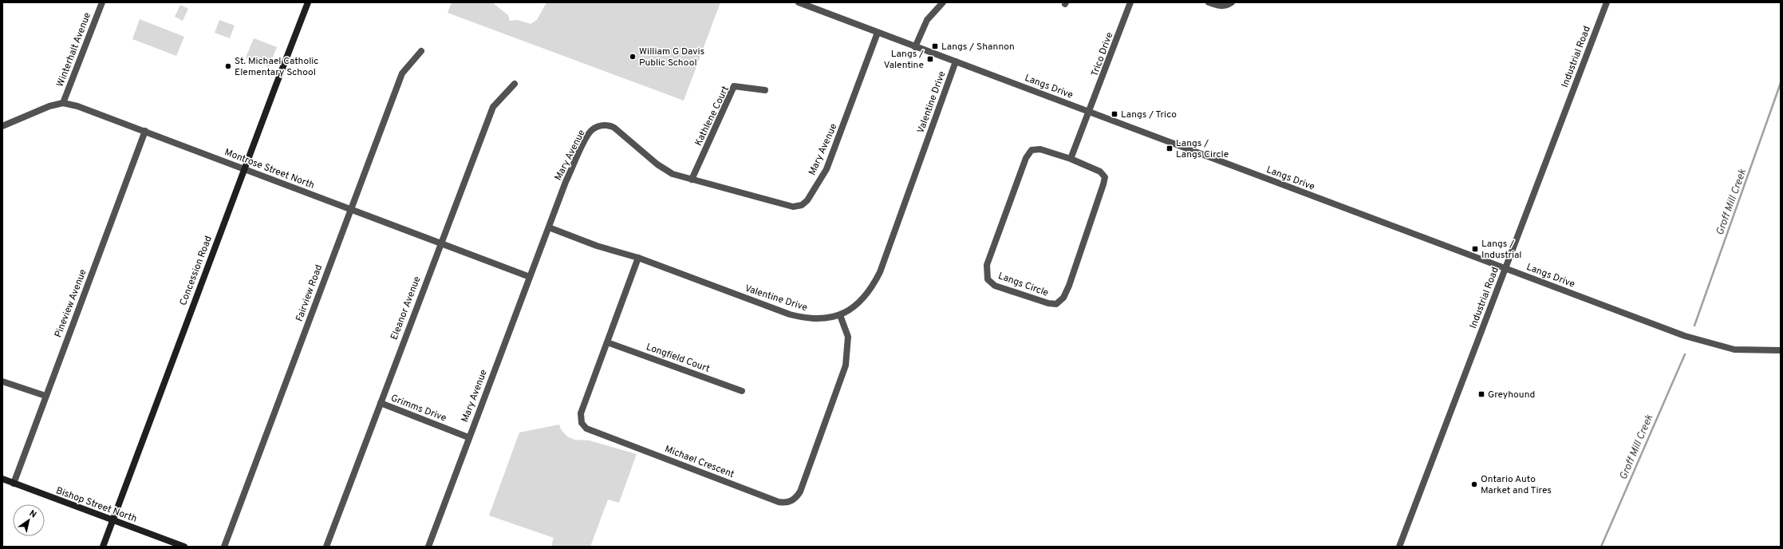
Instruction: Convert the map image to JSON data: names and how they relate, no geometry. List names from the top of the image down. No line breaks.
{"streets":{"main road":["Concession Road","Bishop Street North"],"street":["Winterhalt Avenue","Trico Drive","Industrial Road","Langs Drive","Valentine Drive","Kathlene Court","Mary Avenue","Montrose Street North","Langs Circle","Fairview Road","Pineview Avenue","Eleanor Avenue","Longfield Court","Grimms Drive","Michael Crescent"]},"crossings":[["Winterhalt Avenue","Montrose Street North"],["Trico Drive","Langs Drive"],["Industrial Road","Langs Drive"],["Langs Drive","Valentine Drive"],["Langs Drive","Mary Avenue"],["Valentine Drive","Mary Avenue"],["Valentine Drive","Michael Crescent"],["Kathlene Court","Mary Avenue"],["Mary Avenue","Montrose Street North"],["Mary Avenue","Grimms Drive"],["Montrose Street North","Concession Road"],["Montrose Street North","Fairview Road"],["Montrose Street North","Pineview Avenue"],["Montrose Street North","Eleanor Avenue"],["Concession Road","Bishop Street North"],["Pineview Avenue","Bishop Street North"],["Eleanor Avenue","Grimms Drive"],["Longfield Court","Michael Crescent"]],"water":["Groff Mill Creek"],"places":{"transit":["Langs / Shannon","Langs / Valentine","Langs / Trico","Langs / Langs Circle","Langs / Industrial","Greyhound"],"other":["William G Davis Public School","St. Michael Catholic Elementary School","Ontario Auto Market and Tires"]},"north":"top right"}
